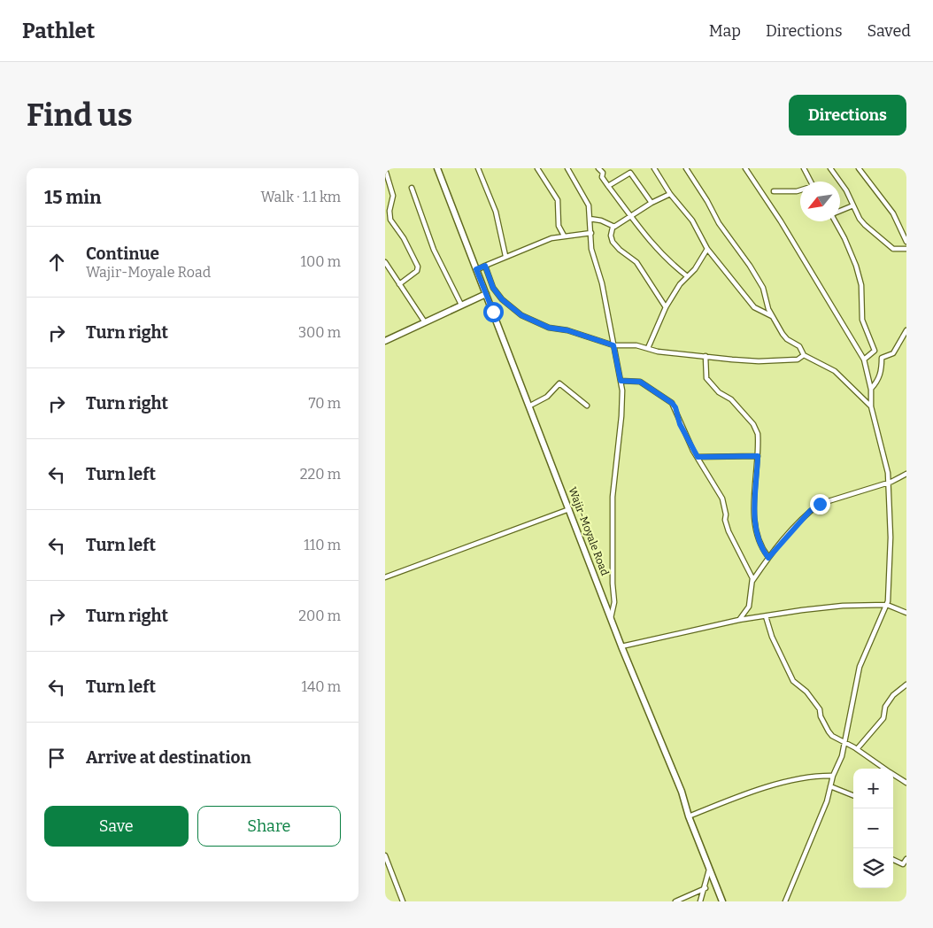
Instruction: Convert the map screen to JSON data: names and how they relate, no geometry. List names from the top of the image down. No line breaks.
{"streets":{"main road":["Wajir-Moyale Road"]},"north":"bottom left","page":{"header":"Pathlet","nav":["Map","Directions","Saved"],"buttons":["Directions",["Save","Share"]],"title":"Find us","heading":["15 min","Walk · 1.1 km"],"list":[["Continue","Wajir-Moyale Road","100 m"],["Turn right","300 m"],["Turn right","70 m"],["Turn left","220 m"],["Turn left","110 m"],["Turn right","200 m"],["Turn left","140 m"],"Arrive at destination"],"map_buttons":["+","−"]}}
